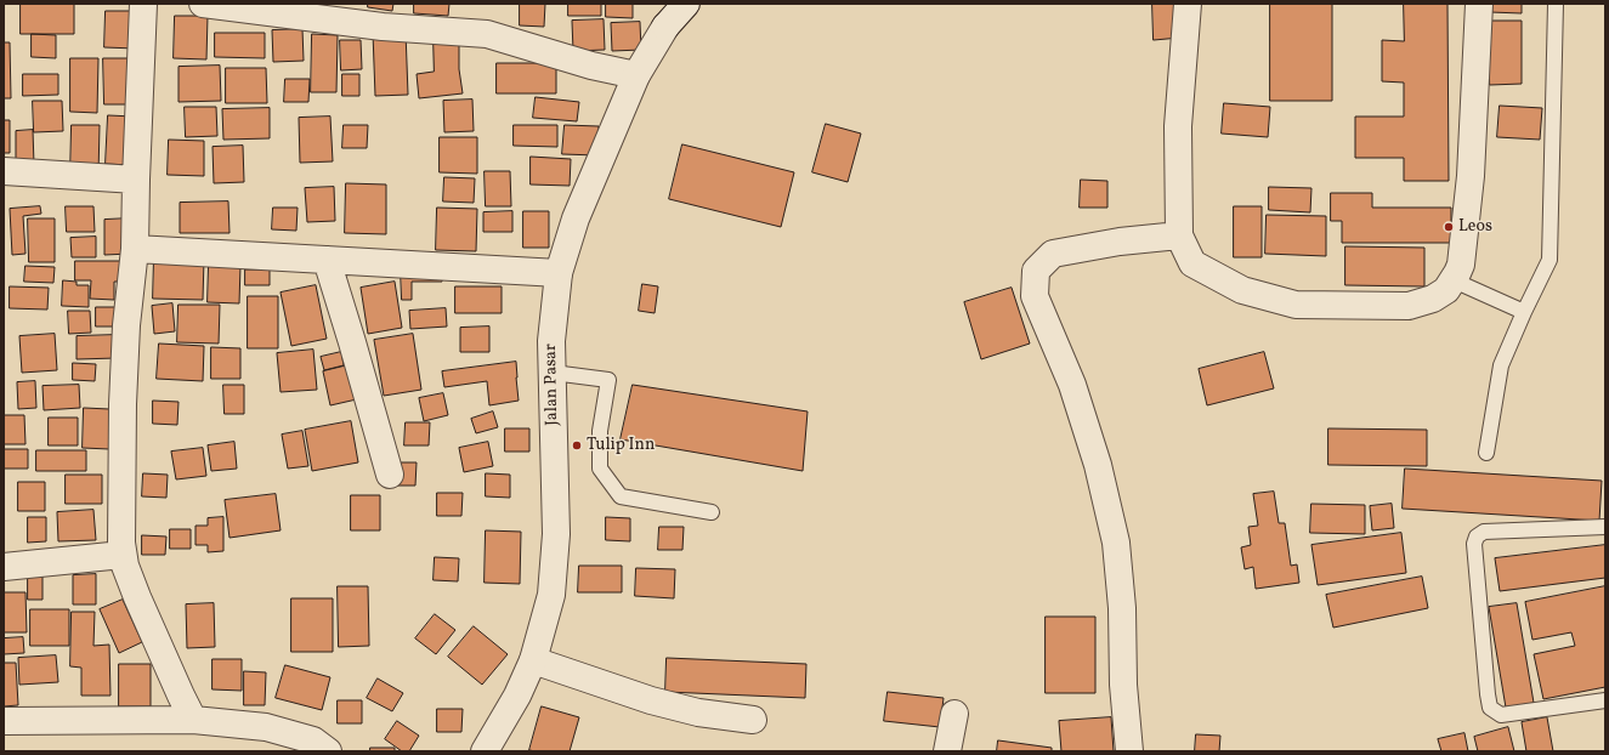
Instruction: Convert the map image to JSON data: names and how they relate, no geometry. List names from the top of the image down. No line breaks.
{"streets":{"street":["Jalan Pasar"]},"places":["Leos","Tulip Inn"]}
